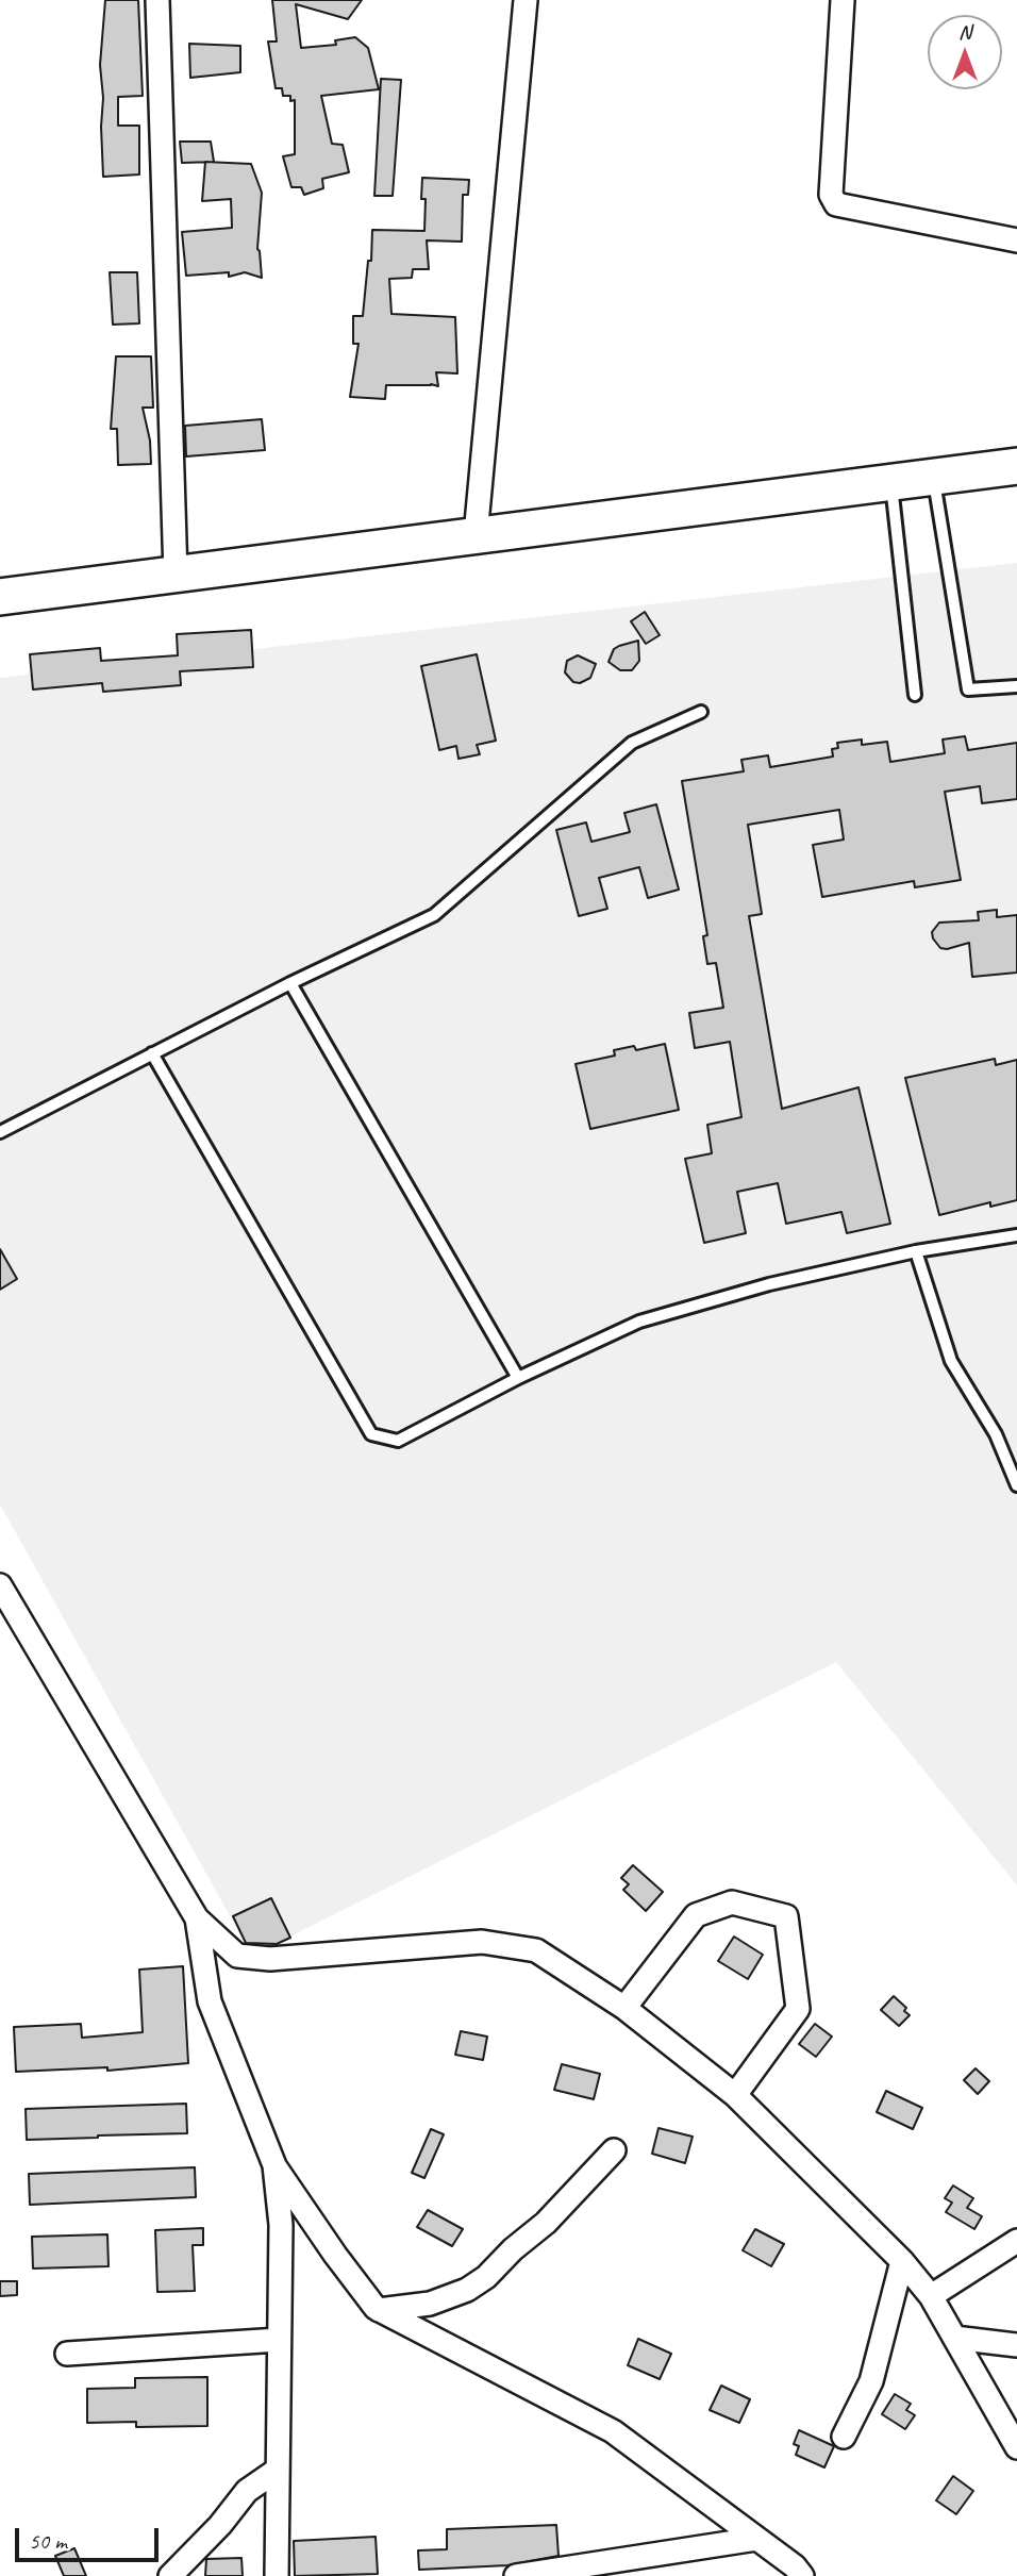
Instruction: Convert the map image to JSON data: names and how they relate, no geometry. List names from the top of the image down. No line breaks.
{"scale_bar":"50 m","north":"top"}
